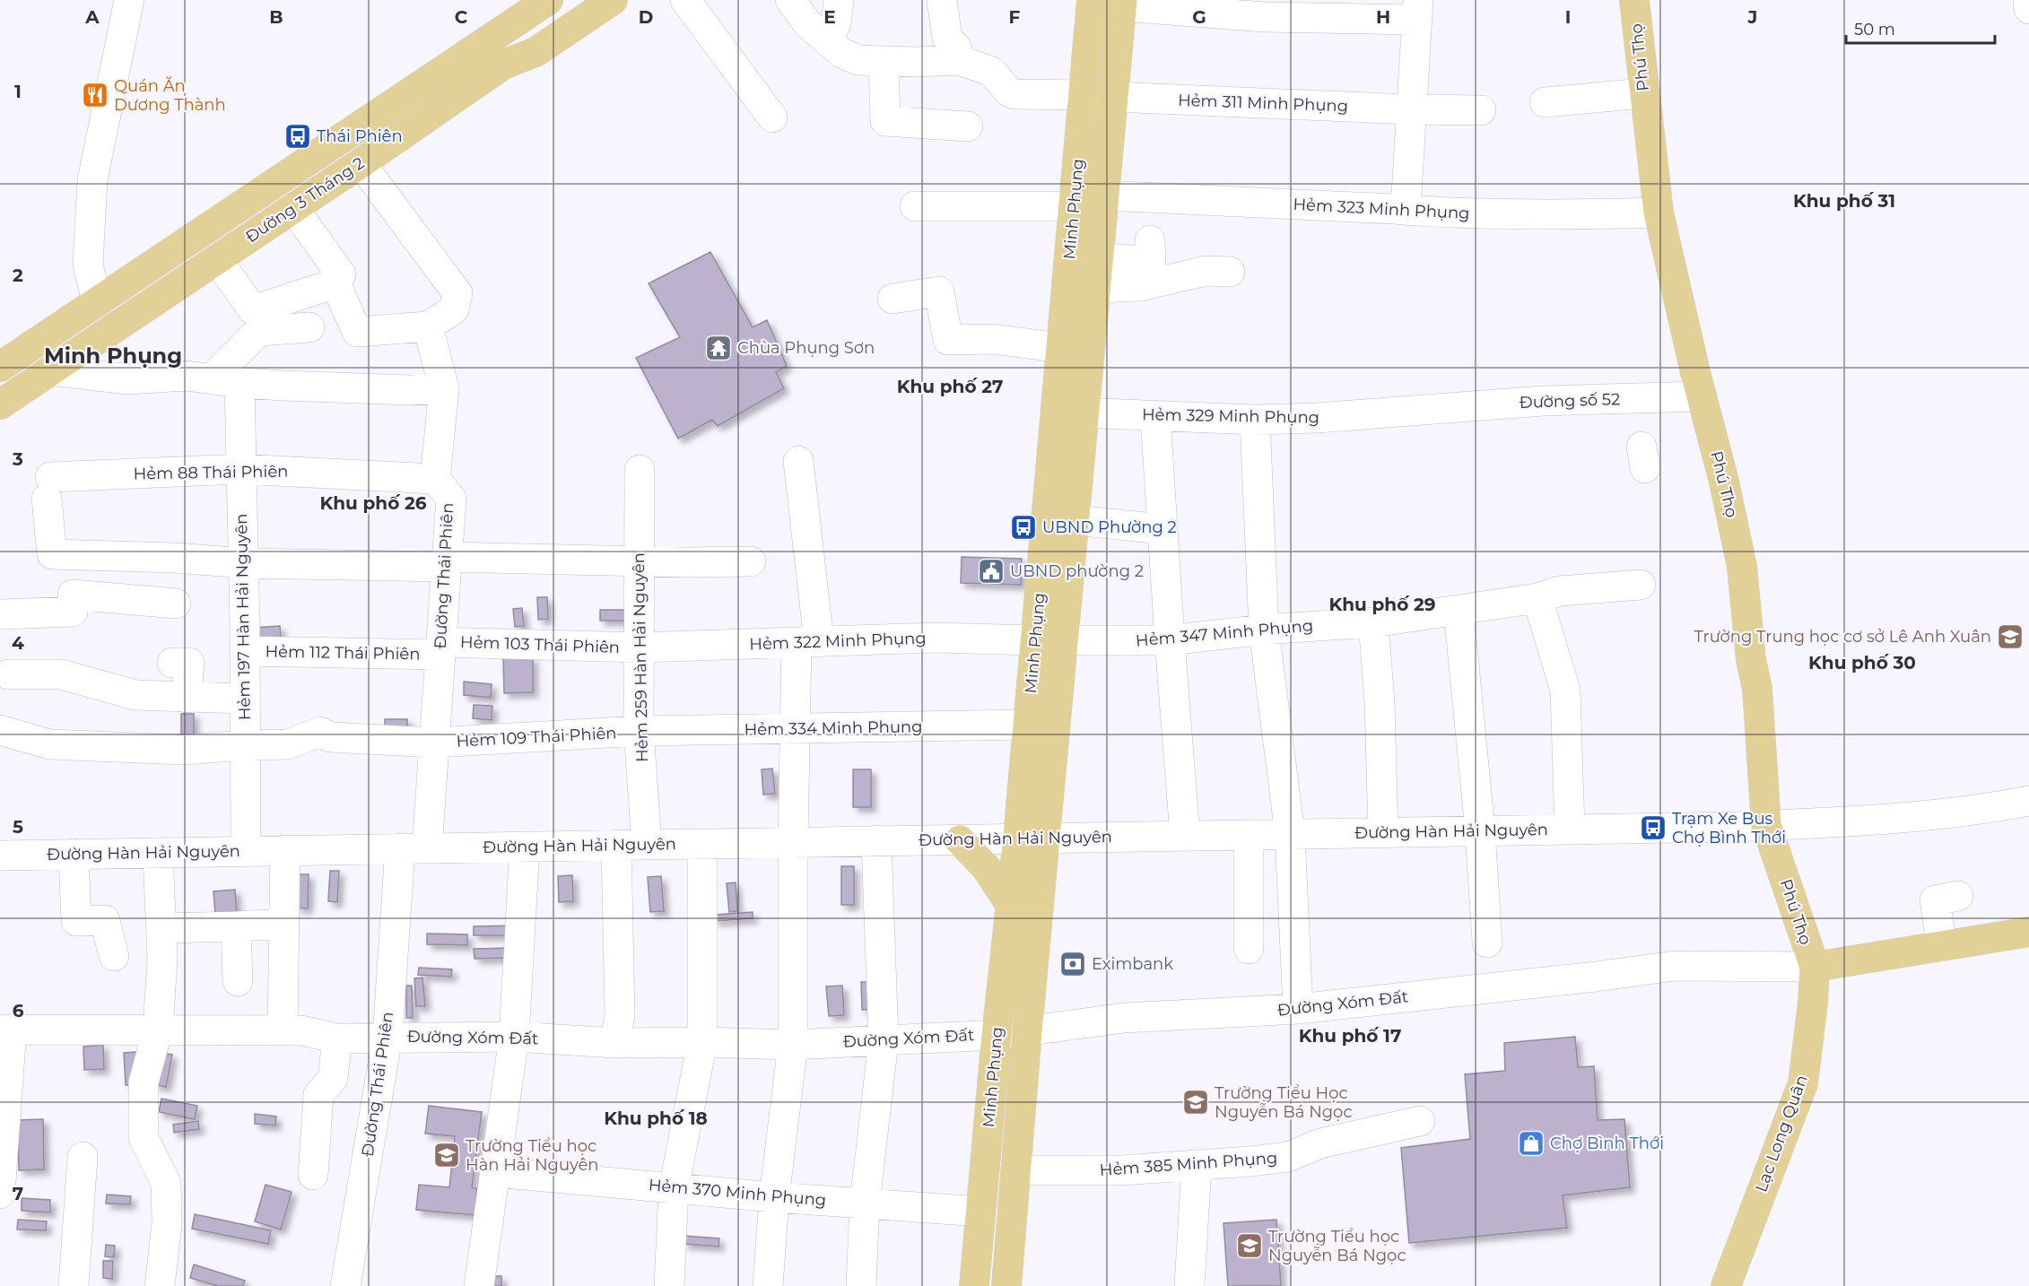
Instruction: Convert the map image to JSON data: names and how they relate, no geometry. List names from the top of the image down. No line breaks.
{"streets":{"main road":["Phú Thọ","Đường 3 Tháng 2","Minh Phụng","Lạc Long Quân"],"street":["Hẻm 311 Minh Phụng","Hẻm 323 Minh Phụng","Đường số 52","Hẻm 329 Minh Phụng","Hẻm 88 Thái Phiên","Đường Thái Phiên","Hẻm 197 Hàn Hải Nguyên","Hẻm 347 Minh Phụng","Hẻm 322 Minh Phụng","Hẻm 103 Thái Phiên","Hẻm 112 Thái Phiên","Hẻm 259 Hàn Hải Nguyên","Hẻm 334 Minh Phụng","Hẻm 109 Thái Phiên","Đường Hàn Hải Nguyên","Đường Xóm Đất","Hẻm 385 Minh Phụng","Hẻm 370 Minh Phụng"]},"crossings":[["Phú Thọ","Hẻm 323 Minh Phụng"],["Phú Thọ","Đường số 52"],["Phú Thọ","Đường Hàn Hải Nguyên"],["Phú Thọ","Đường Xóm Đất"],["Phú Thọ","Lạc Long Quân"],["Hẻm 311 Minh Phụng","Minh Phụng"],["Minh Phụng","Hẻm 323 Minh Phụng"],["Minh Phụng","Hẻm 329 Minh Phụng"],["Minh Phụng","Hẻm 347 Minh Phụng"],["Minh Phụng","Hẻm 322 Minh Phụng"],["Minh Phụng","Hẻm 334 Minh Phụng"],["Minh Phụng","Đường Hàn Hải Nguyên"],["Minh Phụng","Đường Xóm Đất"],["Minh Phụng","Hẻm 385 Minh Phụng"],["Minh Phụng","Hẻm 370 Minh Phụng"],["Đường số 52","Hẻm 329 Minh Phụng"],["Hẻm 88 Thái Phiên","Đường Thái Phiên"],["Hẻm 88 Thái Phiên","Hẻm 197 Hàn Hải Nguyên"],["Đường Thái Phiên","Hẻm 103 Thái Phiên"],["Đường Thái Phiên","Hẻm 112 Thái Phiên"],["Đường Thái Phiên","Hẻm 109 Thái Phiên"],["Đường Thái Phiên","Đường Hàn Hải Nguyên"],["Đường Thái Phiên","Đường Xóm Đất"],["Hẻm 197 Hàn Hải Nguyên","Hẻm 112 Thái Phiên"],["Hẻm 197 Hàn Hải Nguyên","Hẻm 109 Thái Phiên"],["Hẻm 197 Hàn Hải Nguyên","Đường Hàn Hải Nguyên"],["Hẻm 347 Minh Phụng","Hẻm 322 Minh Phụng"],["Hẻm 322 Minh Phụng","Hẻm 103 Thái Phiên"],["Hẻm 322 Minh Phụng","Hẻm 259 Hàn Hải Nguyên"],["Hẻm 103 Thái Phiên","Hẻm 112 Thái Phiên"],["Hẻm 103 Thái Phiên","Hẻm 259 Hàn Hải Nguyên"],["Hẻm 259 Hàn Hải Nguyên","Hẻm 334 Minh Phụng"],["Hẻm 259 Hàn Hải Nguyên","Hẻm 109 Thái Phiên"],["Hẻm 259 Hàn Hải Nguyên","Đường Hàn Hải Nguyên"],["Hẻm 334 Minh Phụng","Hẻm 109 Thái Phiên"],["Đường Xóm Đất","Lạc Long Quân"]],"districts":["Khu phố 31","Minh Phụng","Khu phố 27","Khu phố 26","Khu phố 29","Khu phố 30","Khu phố 17","Khu phố 18"],"places":{"restaurant":["Quán Ăn Dương Thành"],"bus stop":["Thái Phiên","UBND Phường 2","Trạm Xe Bus Chợ Bình Thới"],"temple":["Chùa Phụng Sơn"],"public building":["UBND phường 2"],"school or university":["Trường Trung học cơ sở Lê Anh Xuân","Trường Tiểu Học Nguyễn Bá Ngọc","Trường Tiểu học Hàn Hải Nguyên","Trường Tiểu học Nguyễn Bá Ngọc"],"bank":["Eximbank"],"shop":["Chợ Bình Thới"]},"scale_bar":"50 m","grid":{"columns":["A","B","C","D","E","F","G","H","I","J"],"rows":["1","2","3","4","5","6","7"]}}
